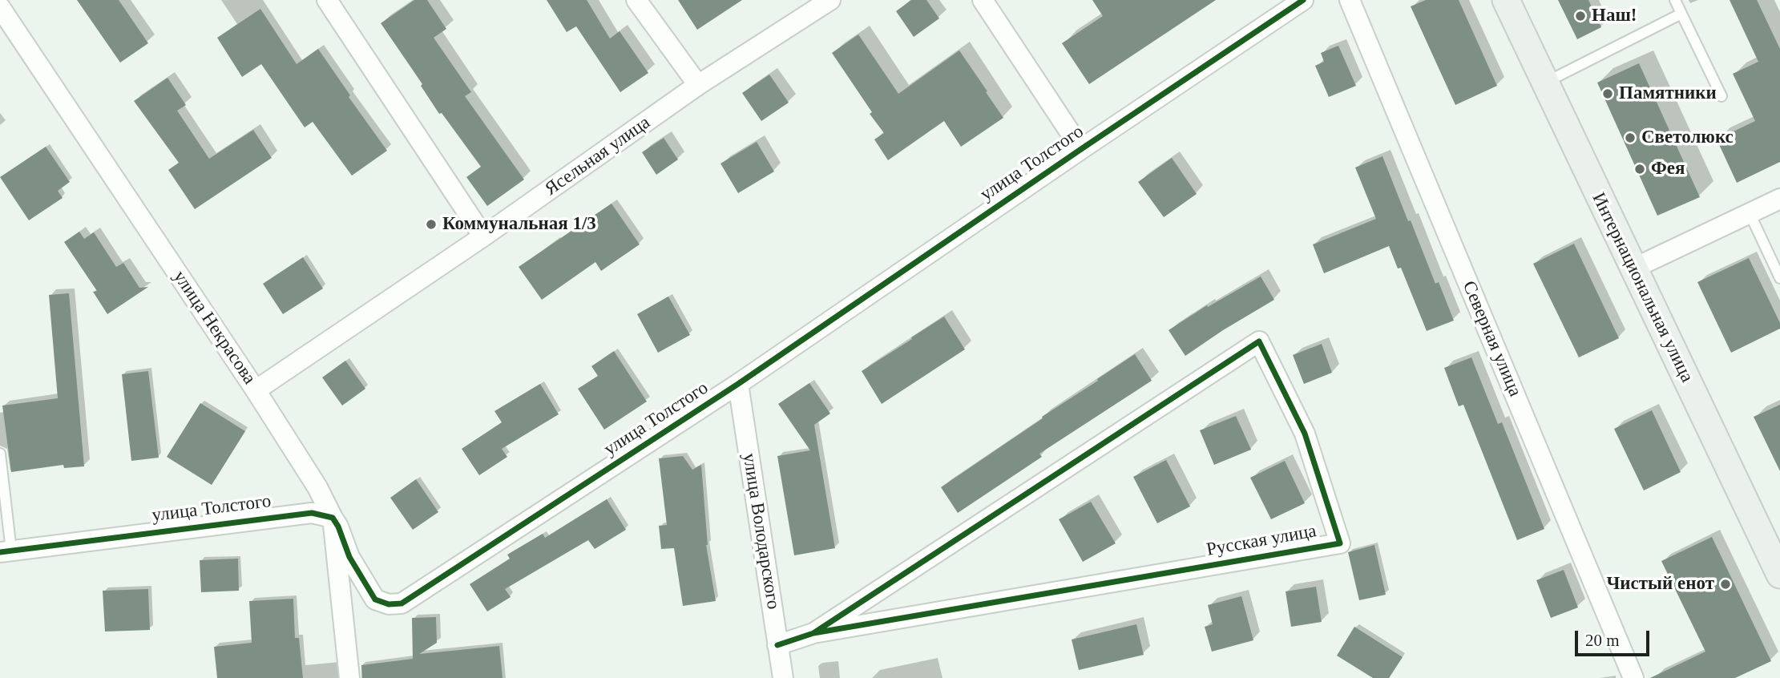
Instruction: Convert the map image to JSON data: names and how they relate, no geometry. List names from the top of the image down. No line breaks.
{"streets":{"main road":["Интернациональная улица"],"street":["Ясельная улица","улица Толстого","улица Некрасова","Северная улица","улица Володарского","Русская улица"]},"crossings":[["Ясельная улица","улица Некрасова"],["улица Толстого","улица Некрасова"],["улица Толстого","улица Володарского"],["улица Володарского","Русская улица"]],"places":["Наш!","Памятники","Светолюкс","Фея","Коммунальная 1/3","Чистый енот"],"scale_bar":"20 m"}
